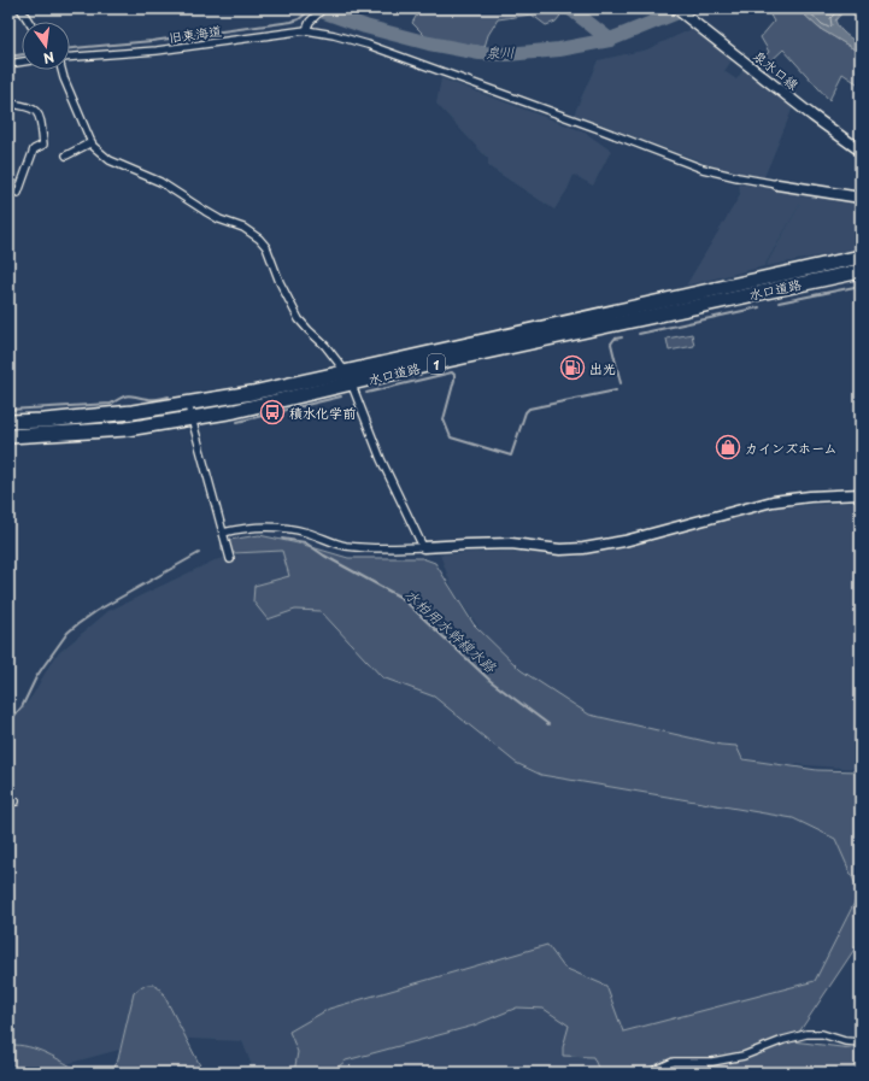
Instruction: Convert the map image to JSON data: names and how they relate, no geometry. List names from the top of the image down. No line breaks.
{"streets":{"highway":["水口道路","1"],"street":["旧東海道","泉水口線"]},"water":["泉川","水柏用水幹線水路"],"places":{"fuel station":["出光"],"bus stop":["積水化学前"],"shop":["カインズホーム"]},"north":"bottom"}
